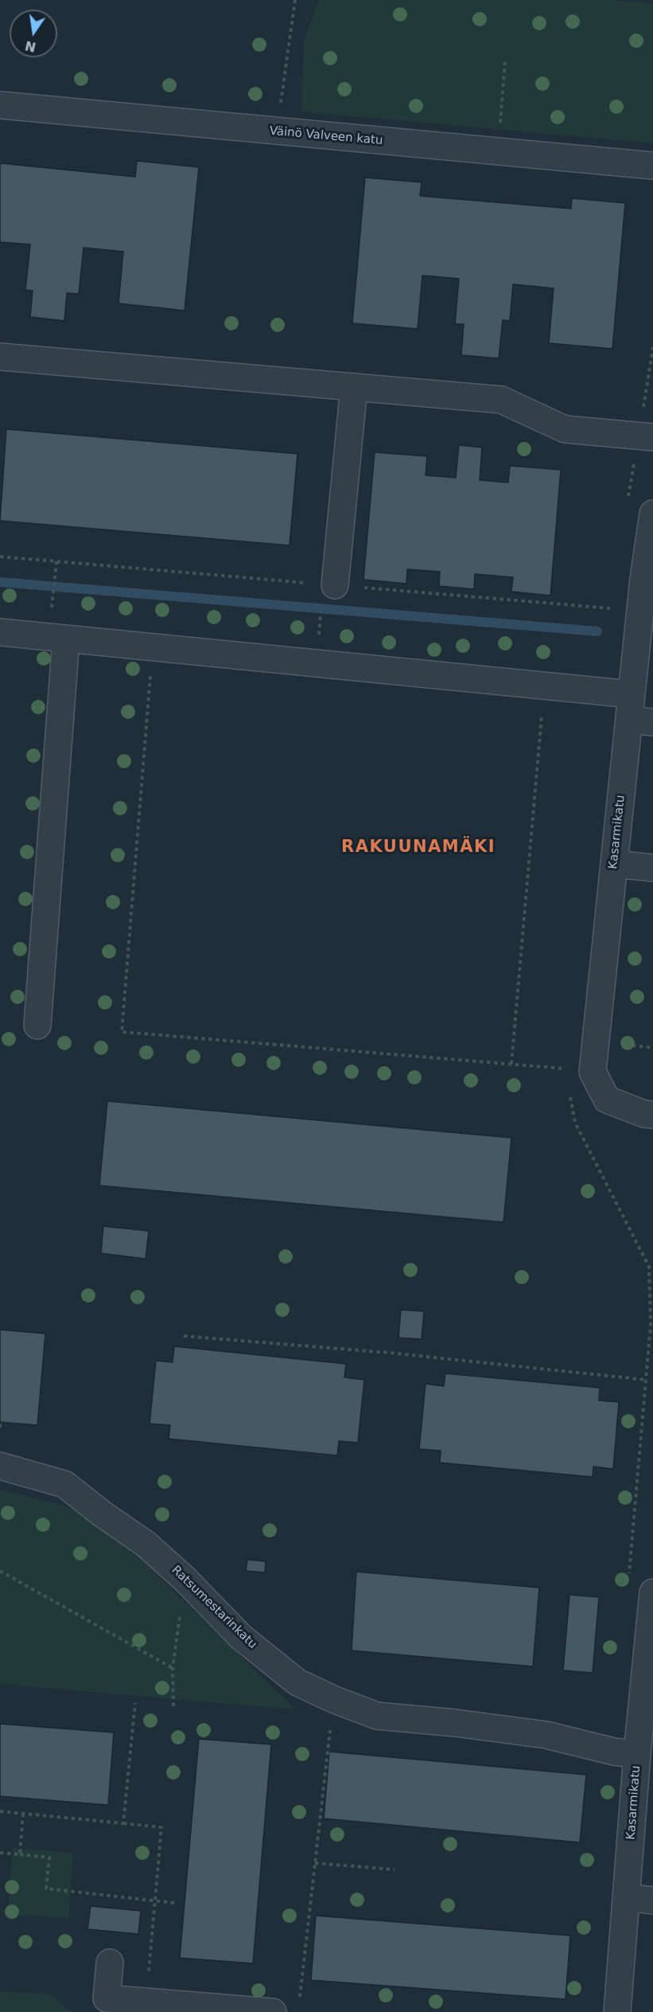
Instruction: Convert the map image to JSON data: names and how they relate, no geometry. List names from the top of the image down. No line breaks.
{"streets":{"street":["Väinö Valveen katu","Kasarmikatu","Ratsumestarinkatu"]},"crossings":[["Kasarmikatu","Ratsumestarinkatu"]],"districts":["RAKUUNAMÄKI"],"north":"bottom"}
